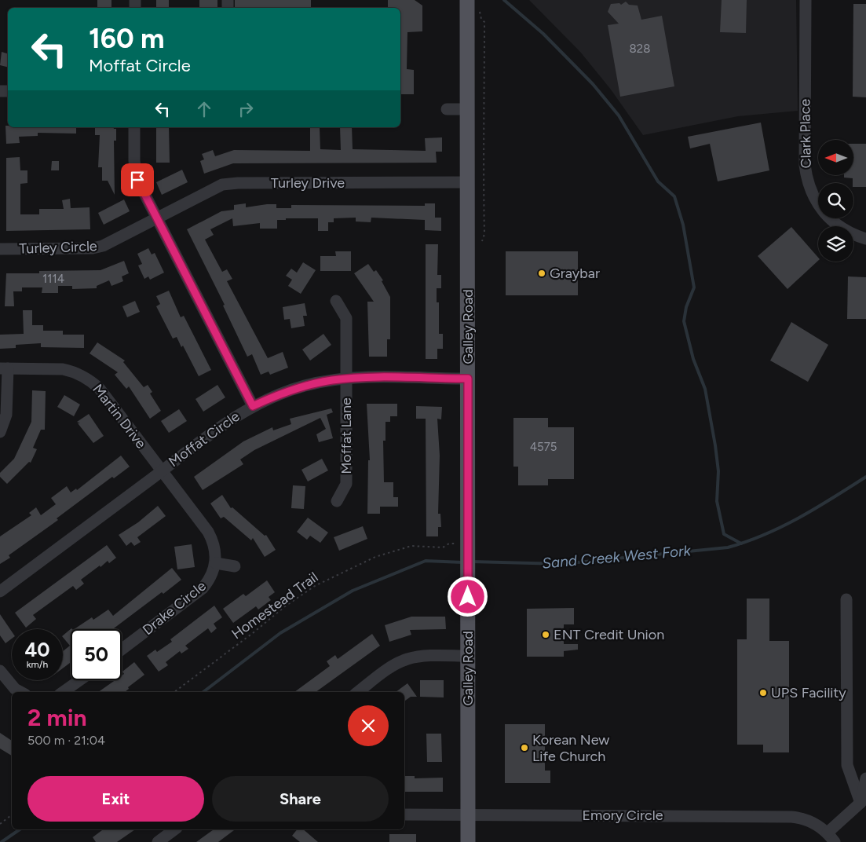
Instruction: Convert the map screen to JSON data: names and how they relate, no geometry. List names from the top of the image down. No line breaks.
{"streets":{"main road":["Galley Road"],"street":["Clark Place","Turley Drive","Turley Circle","Martin Drive","Moffat Lane","Moffat Circle","Drake Circle","Emory Circle"],"path":["Homestead Trail"]},"crossings":[["Turley Drive","Turley Circle"],["Turley Drive","Galley Road"],["Galley Road","Moffat Circle"],["Galley Road","Homestead Trail"],["Galley Road","Emory Circle"],["Martin Drive","Moffat Circle"],["Martin Drive","Drake Circle"],["Moffat Lane","Moffat Circle"],["Moffat Circle","Drake Circle"]],"water":["Sand Creek West Fork"],"places":["Graybar","ENT Credit Union","UPS Facility","Korean New Life Church"],"house_numbers":["828","1114","4575"],"north":"left","page":{"turn":["160 m","Moffat Circle"],"speed":"40 km/h","limit":"50","heading":["2 min","500 m · 21:04"],"buttons":["Exit","Share"]}}
